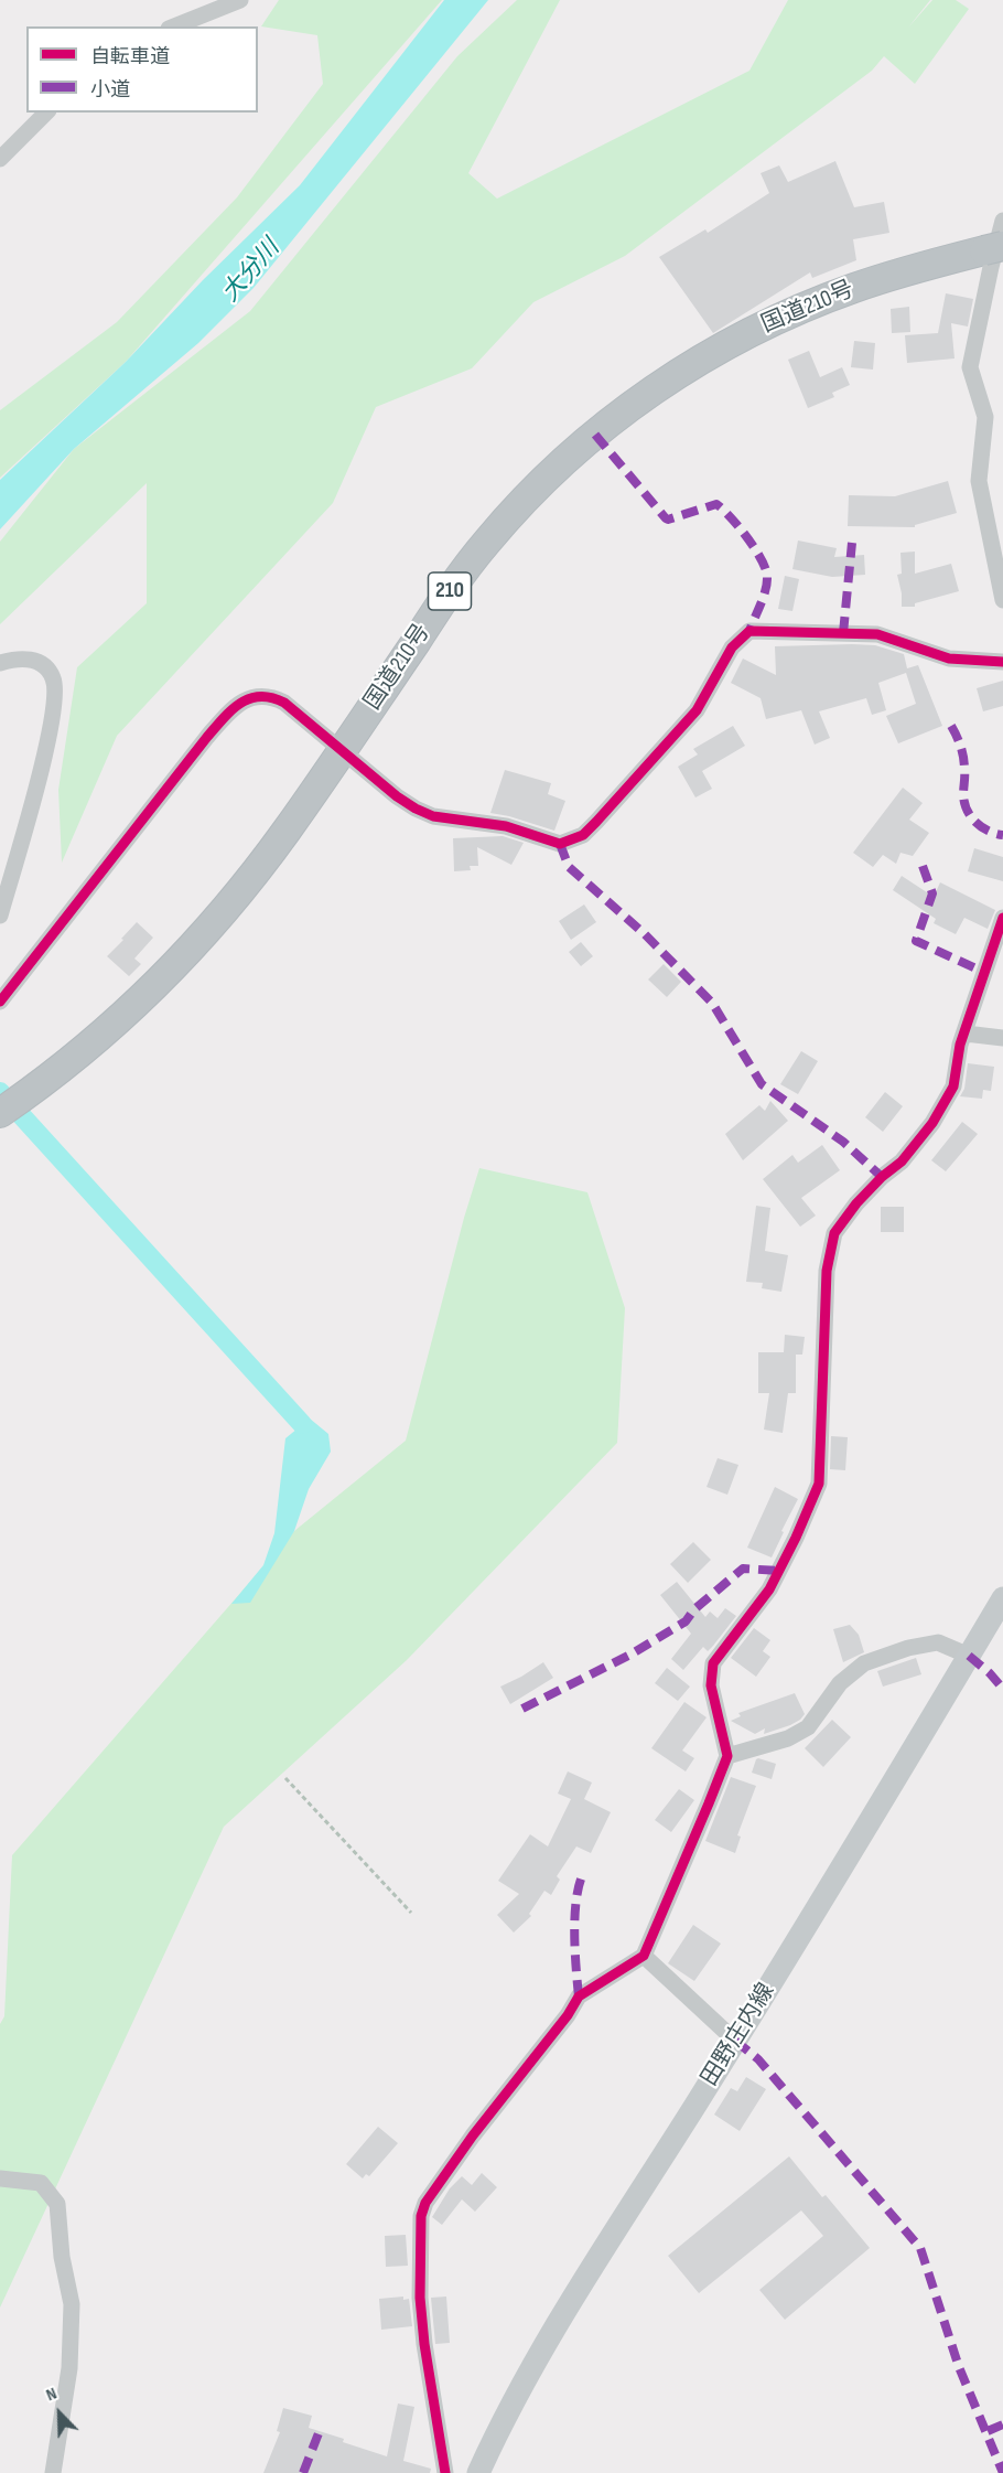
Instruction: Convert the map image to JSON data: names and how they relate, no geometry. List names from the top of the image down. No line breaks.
{"streets":{"highway":["国道210号","210"],"main road":["田野庄内線"]},"water":["大分川"],"legend":["自転車道","小道"],"north":"top left"}
